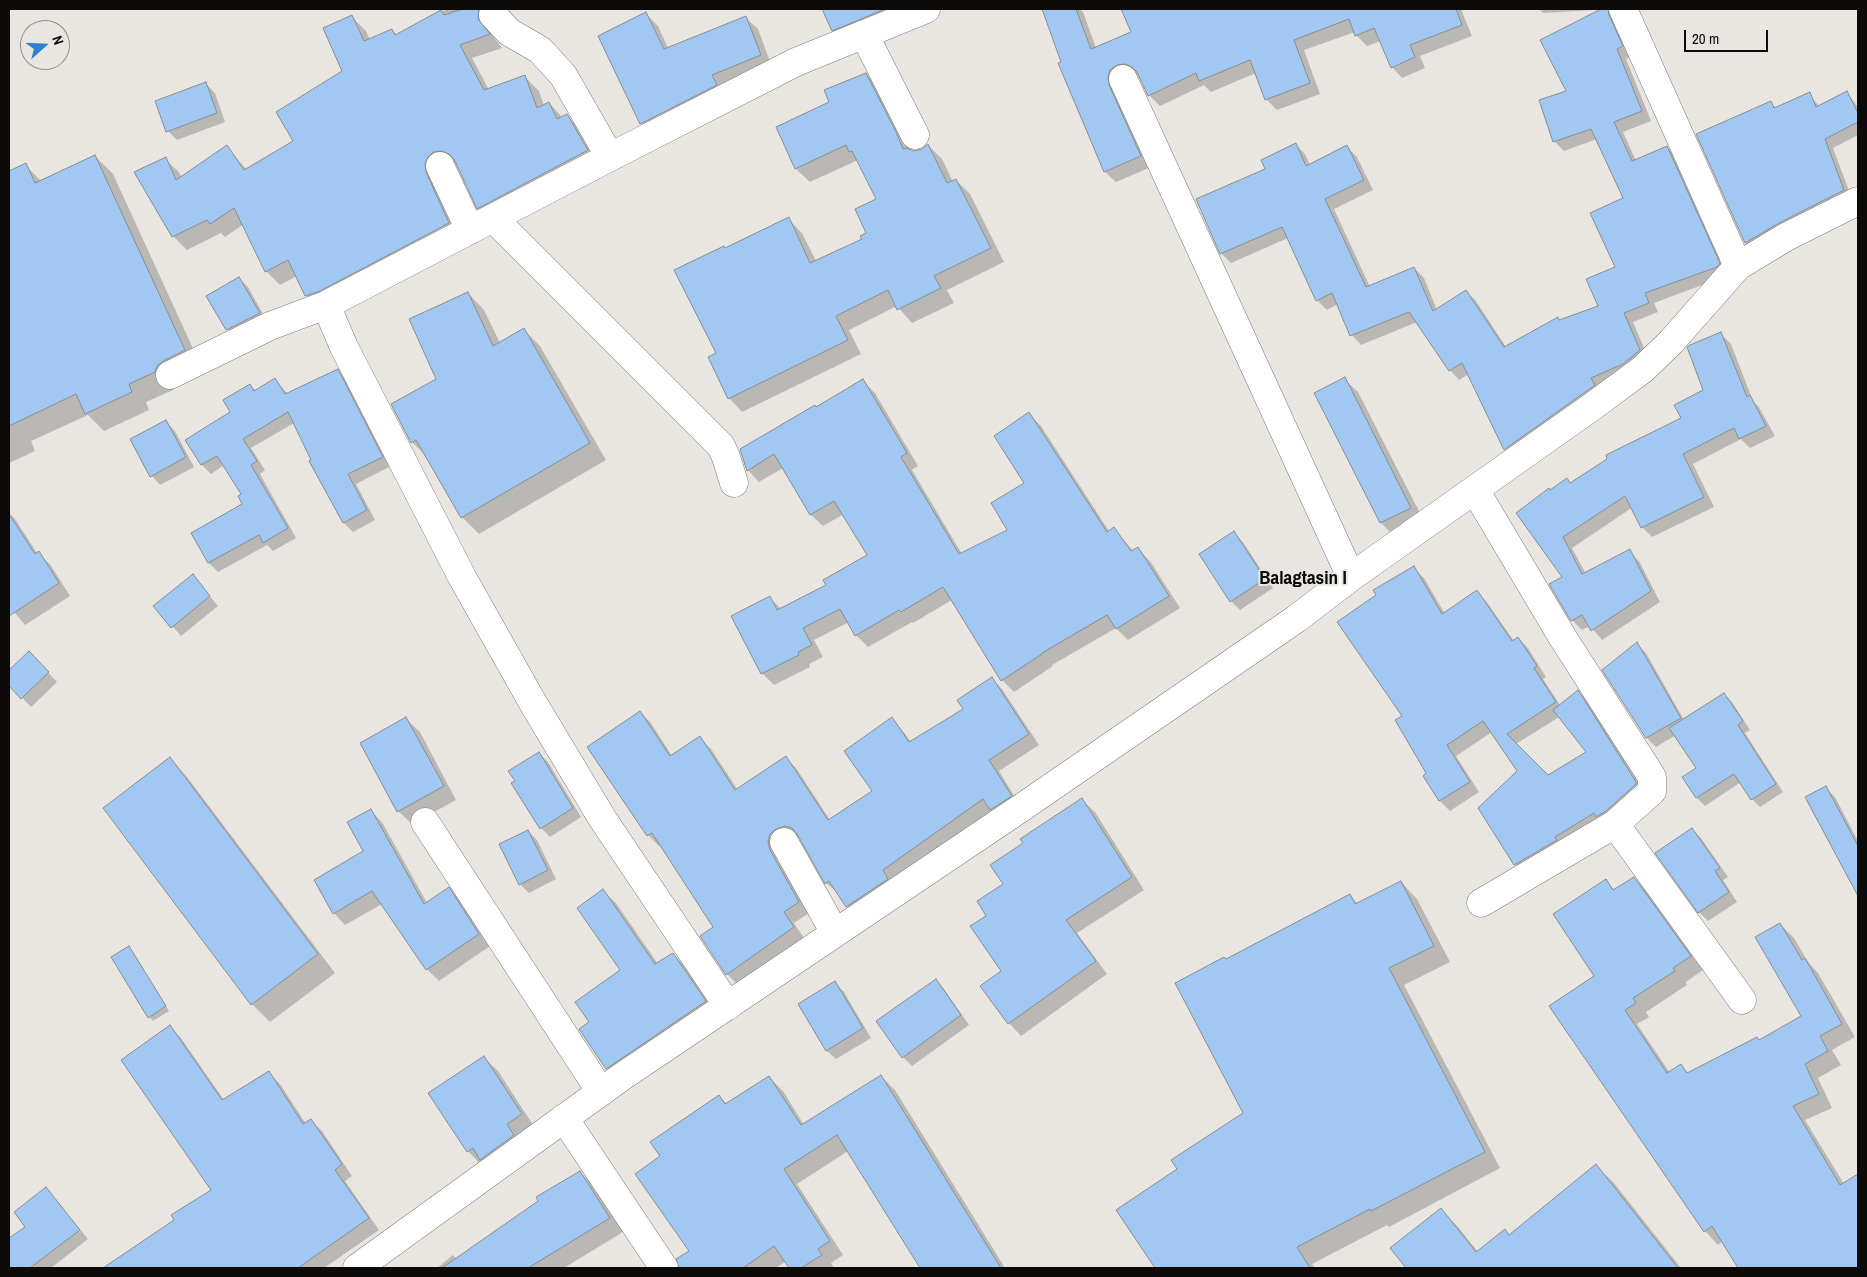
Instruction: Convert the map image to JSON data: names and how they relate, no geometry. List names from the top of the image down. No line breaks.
{"districts":["Balagtasin I"],"scale_bar":"20 m","north":"right"}
